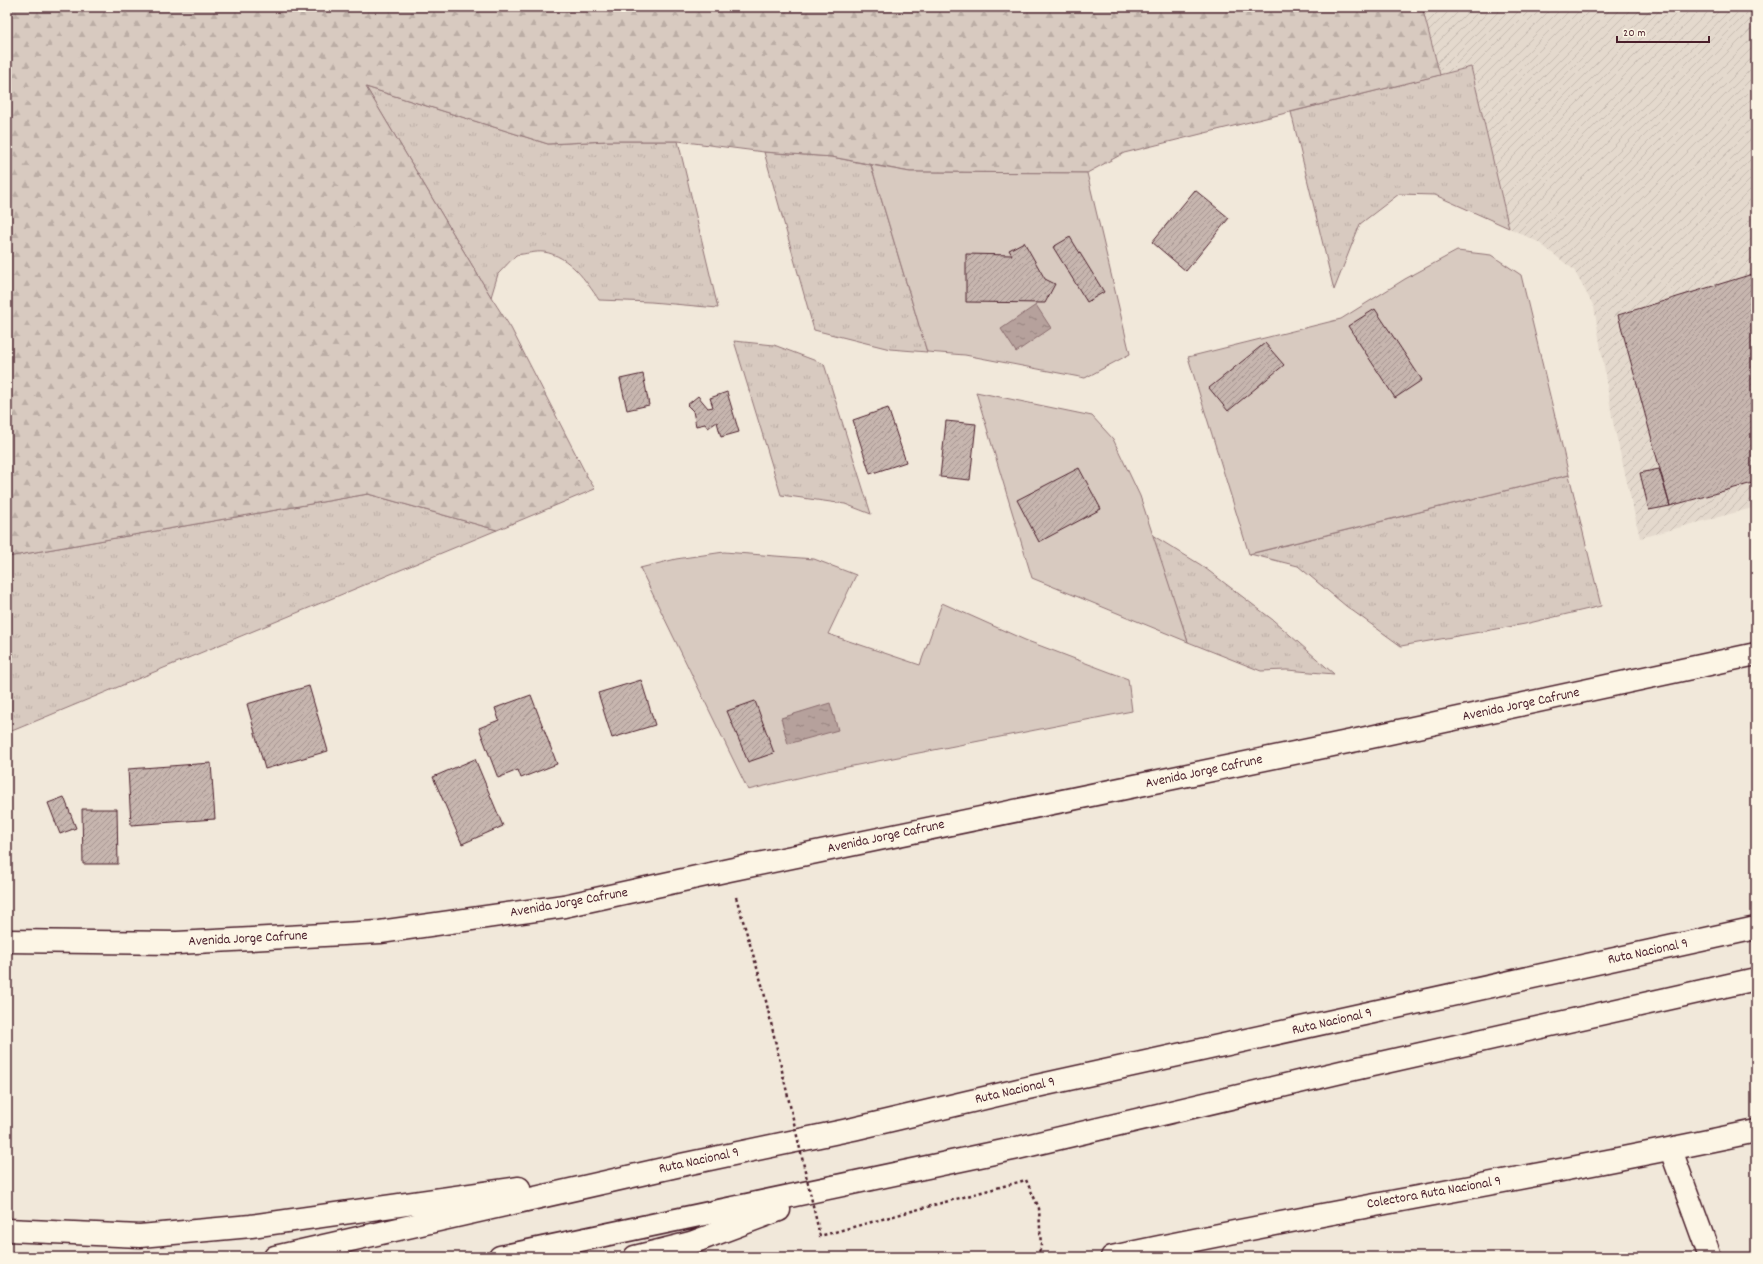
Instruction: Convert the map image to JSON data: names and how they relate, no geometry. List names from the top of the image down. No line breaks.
{"streets":{"main road":["Avenida Jorge Cafrune","Ruta Nacional 9","Colectora Ruta Nacional 9"]},"scale_bar":"20 m"}
